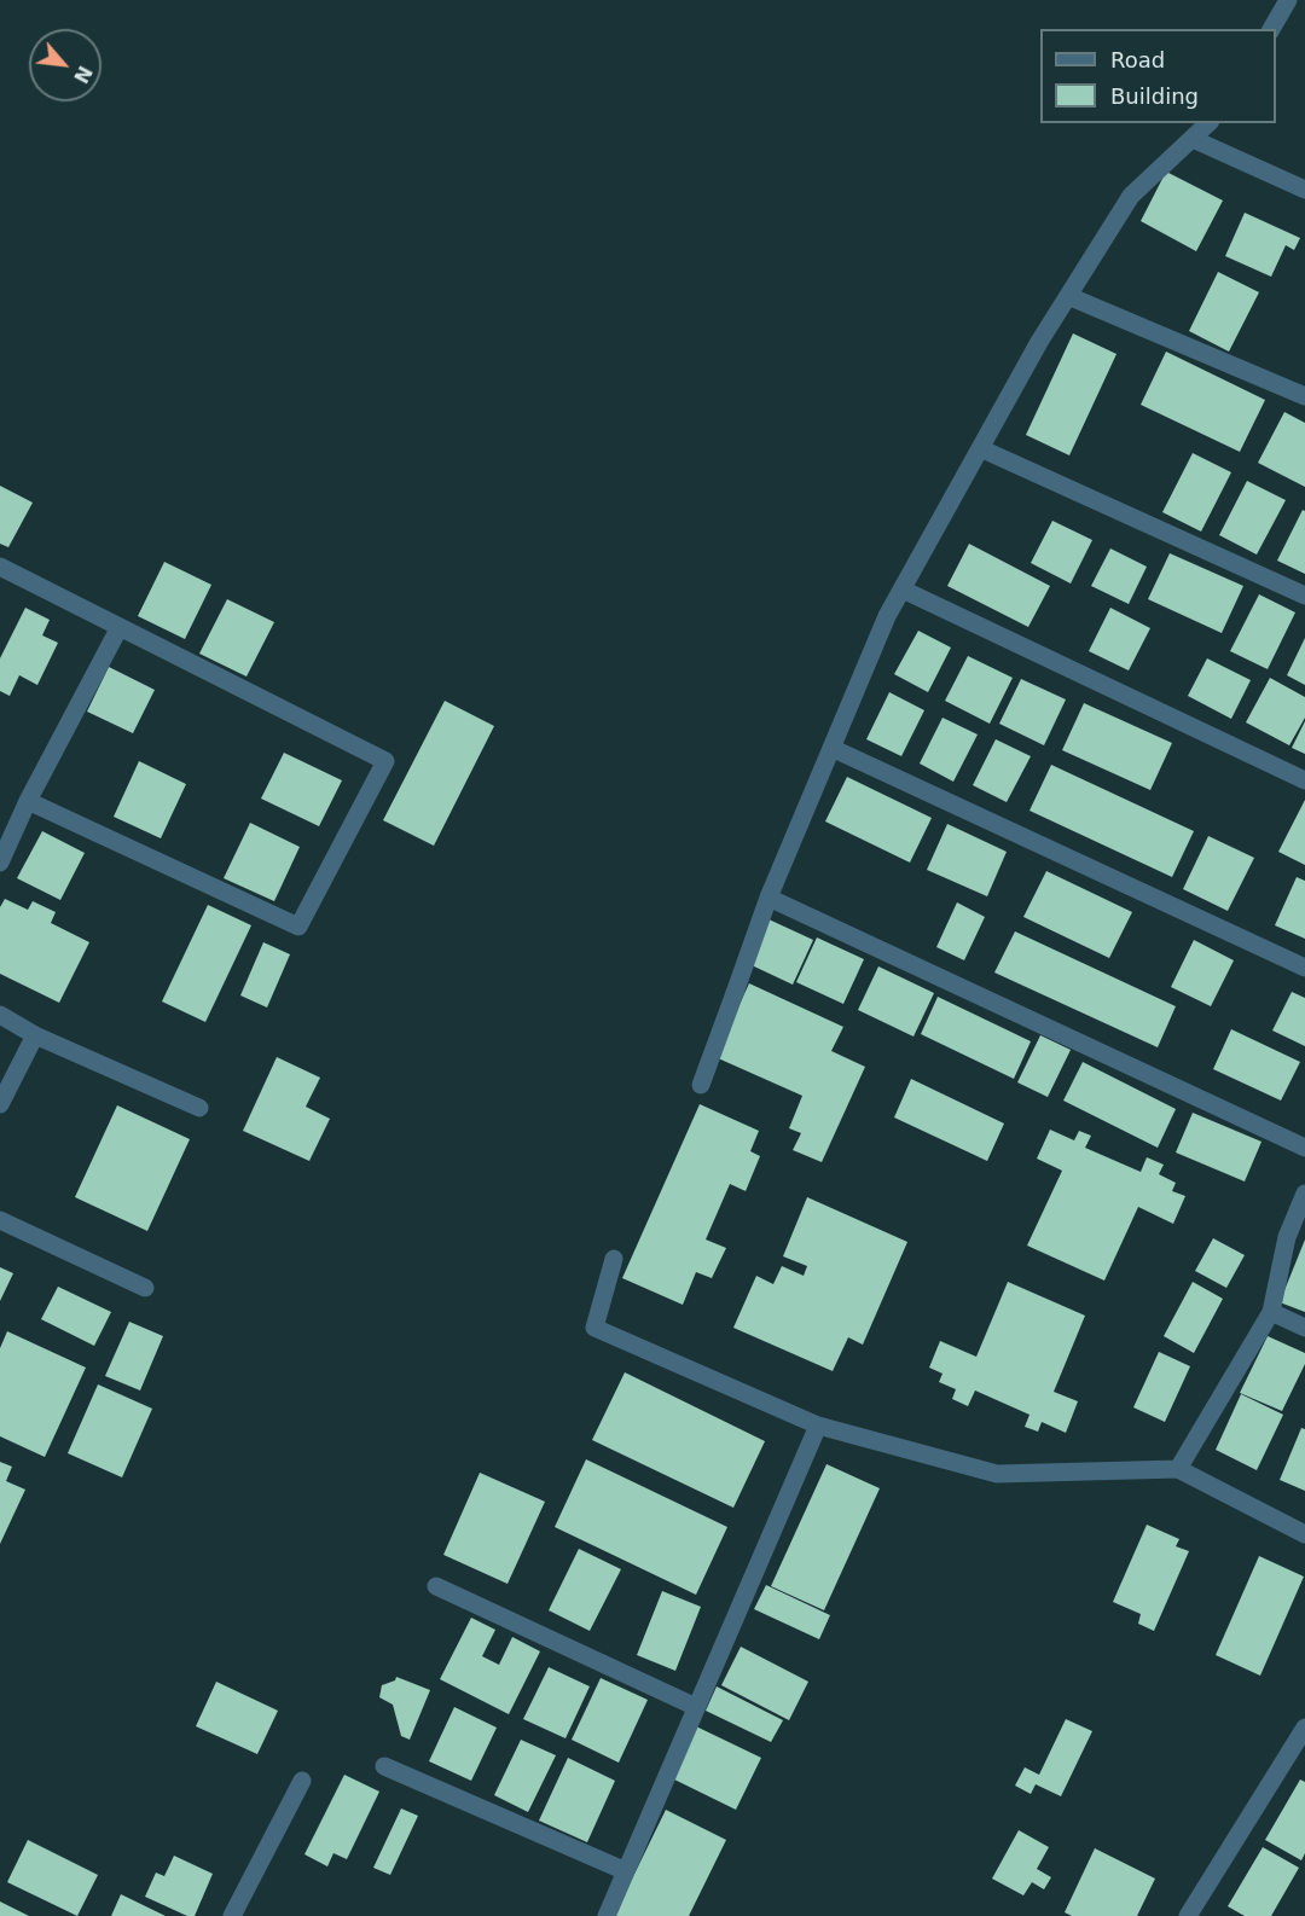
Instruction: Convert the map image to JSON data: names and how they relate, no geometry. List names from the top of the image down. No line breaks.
{"legend":["Road","Building"],"north":"bottom right"}
